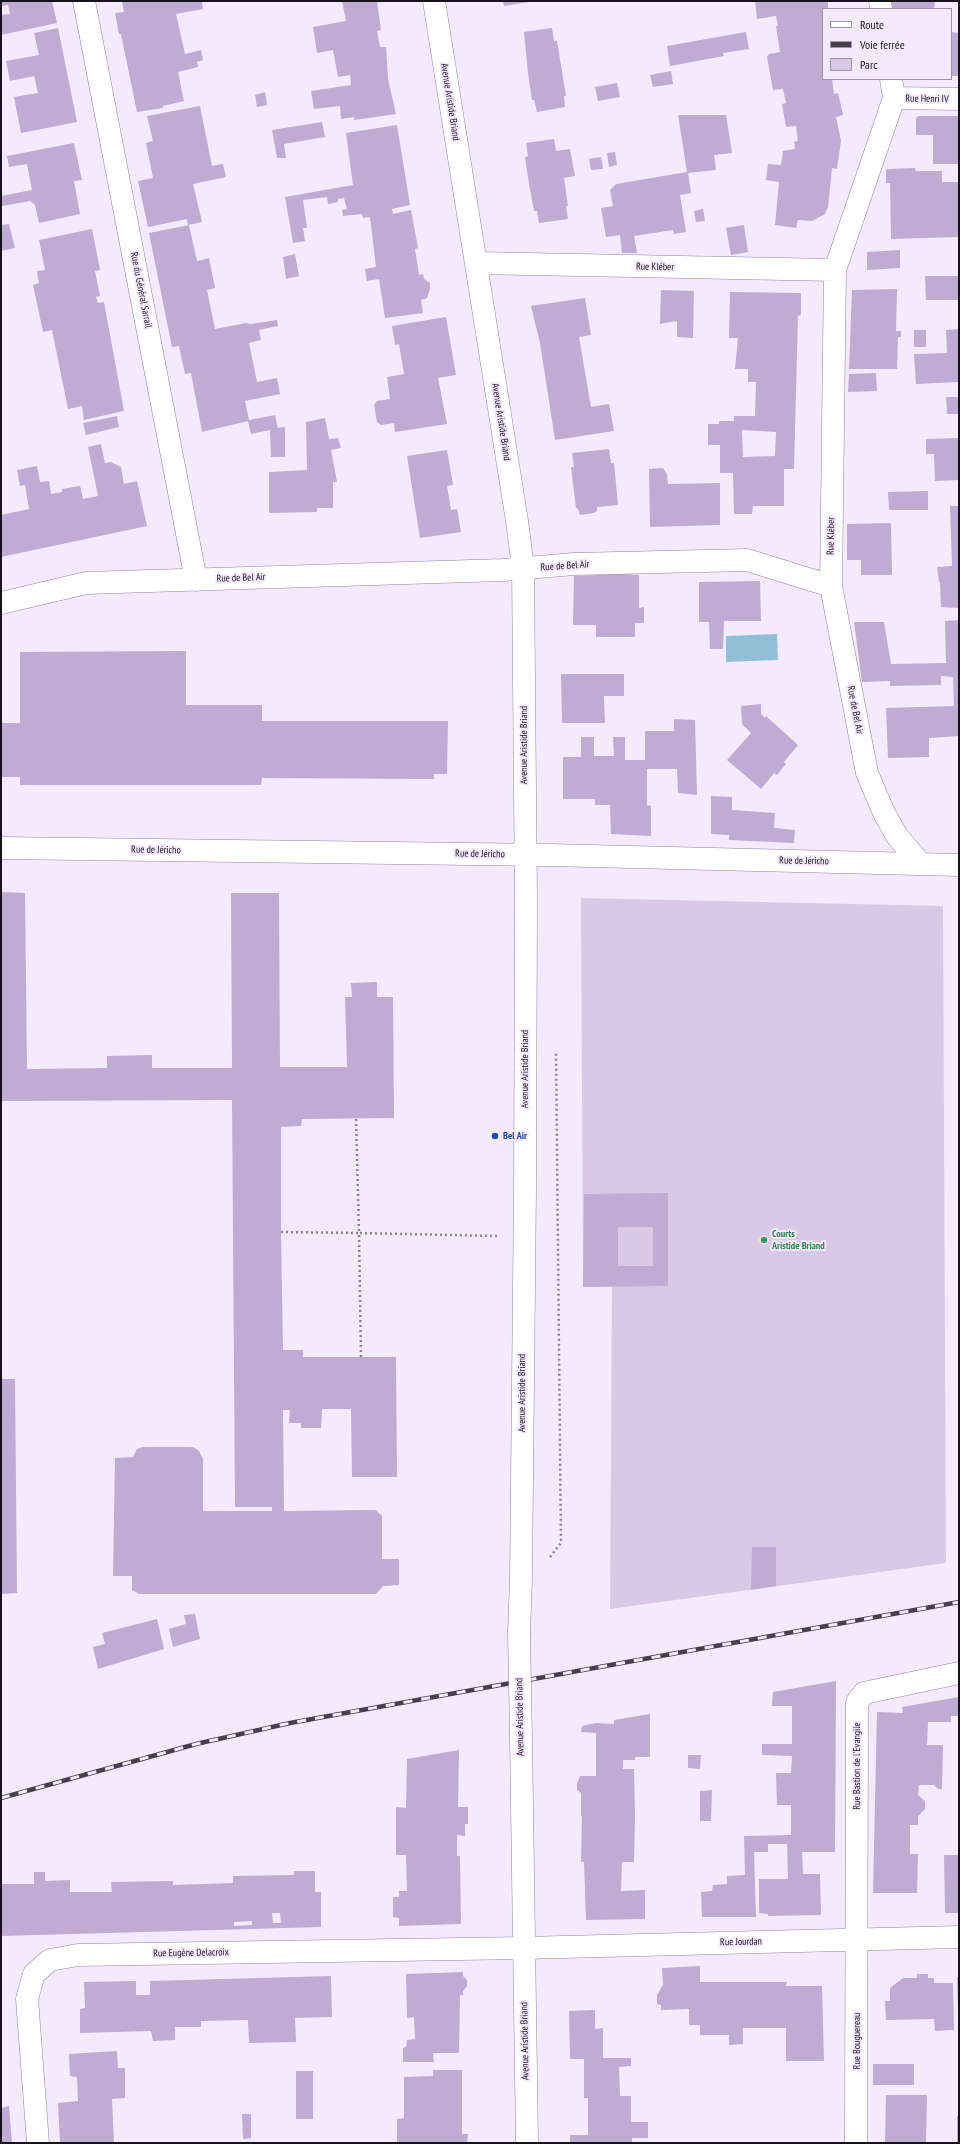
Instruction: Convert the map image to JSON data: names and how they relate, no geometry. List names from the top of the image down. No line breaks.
{"streets":{"street":["Rue Henri IV","Avenue Aristide Briand","Rue Kléber","Rue du Général Sarrail","Rue de Bel Air","Rue de Jéricho","Rue Bastion de l'Evangile","Rue Jourdan","Rue Eugène Delacroix","Rue Bouguereau"]},"crossings":[["Rue Henri IV","Rue Kléber"],["Avenue Aristide Briand","Rue Kléber"],["Avenue Aristide Briand","Rue de Bel Air"],["Avenue Aristide Briand","Rue de Jéricho"],["Avenue Aristide Briand","Rue Jourdan"],["Avenue Aristide Briand","Rue Eugène Delacroix"],["Rue Kléber","Rue de Bel Air"],["Rue du Général Sarrail","Rue de Bel Air"],["Rue de Bel Air","Rue de Jéricho"],["Rue Bastion de l'Evangile","Rue Jourdan"],["Rue Bastion de l'Evangile","Rue Bouguereau"],["Rue Jourdan","Rue Eugène Delacroix"],["Rue Jourdan","Rue Bouguereau"]],"places":["Bel Air","Courts Aristide Briand"],"legend":["Route","Voie ferrée","Parc"]}
